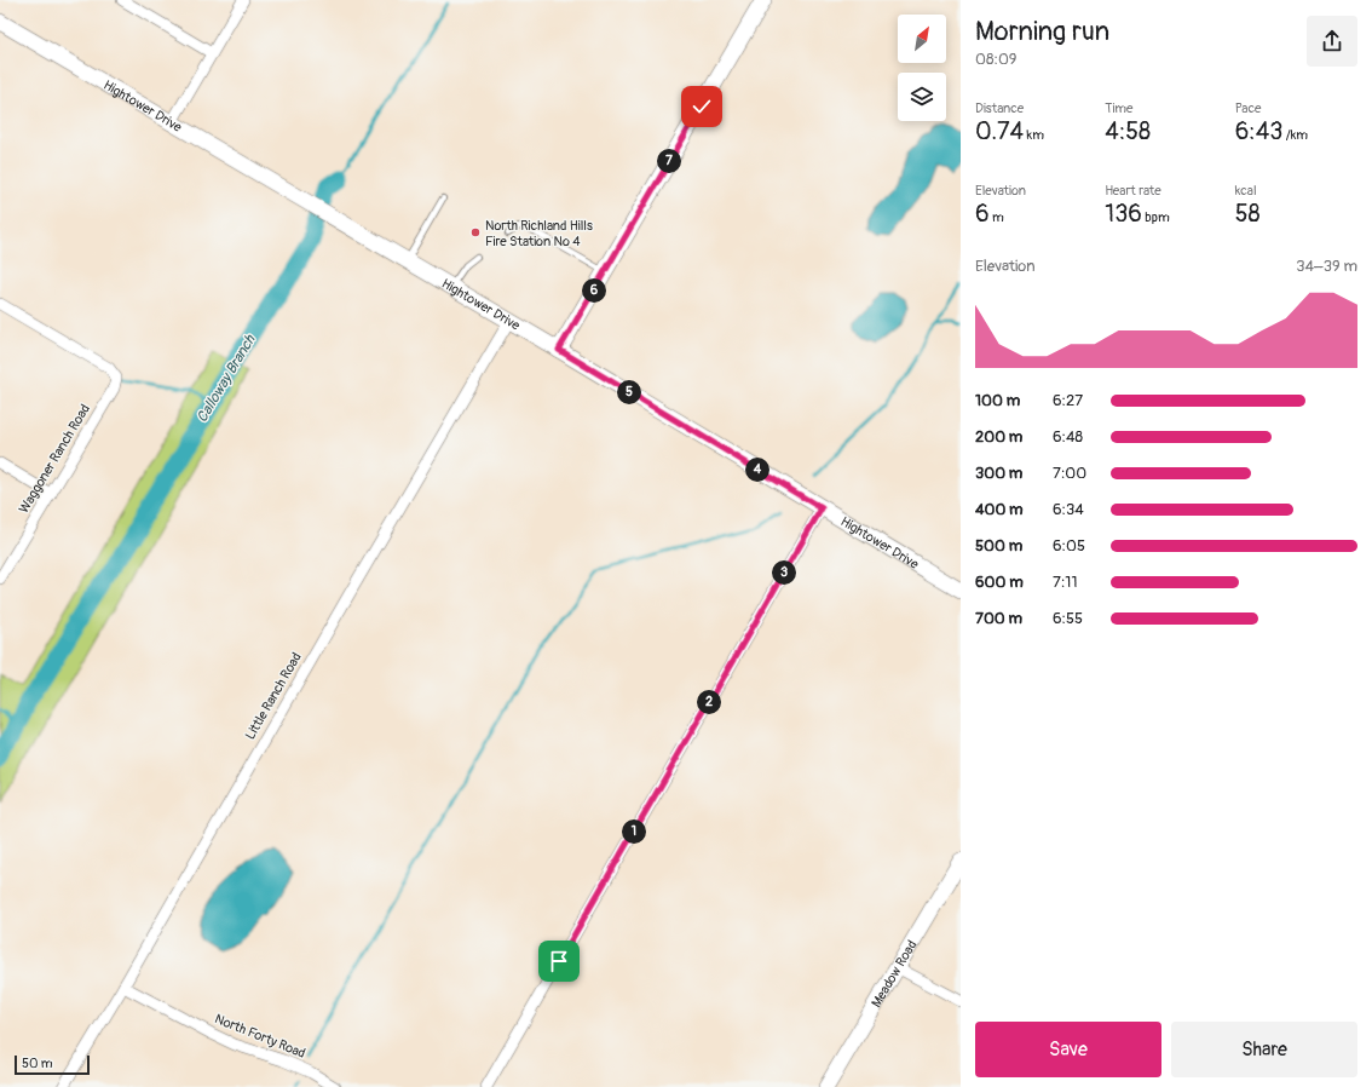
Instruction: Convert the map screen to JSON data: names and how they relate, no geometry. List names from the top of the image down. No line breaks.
{"streets":{"street":["Hightower Drive","Waggoner Ranch Road","Little Ranch Road","Meadow Road","North Forty Road"]},"crossings":[["Hightower Drive","Little Ranch Road"],["Little Ranch Road","North Forty Road"]],"water":["Calloway Branch"],"places":["North Richland Hills Fire Station No 4"],"scale_bar":"50 m","north":"top right","page":{"heading":["Morning run","08:09"],"stats":[["Distance","0.74 km"],["Time","4:58"],["Pace","6:43 /km"],["Elevation","6 m"],["Heart rate","136 bpm"],["kcal","58"]],"pins":["7","6","5","4","3","2","1"],"chart":["Elevation","34–39 m"],"list":[{"name":"100 m","note":"6:27"},{"name":"200 m","note":"6:48"},{"name":"300 m","note":"7:00"},{"name":"400 m","note":"6:34"},{"name":"500 m","note":"6:05"},{"name":"600 m","note":"7:11"},{"name":"700 m","note":"6:55"}],"buttons":["Save","Share"],"scale":"50 m"}}
